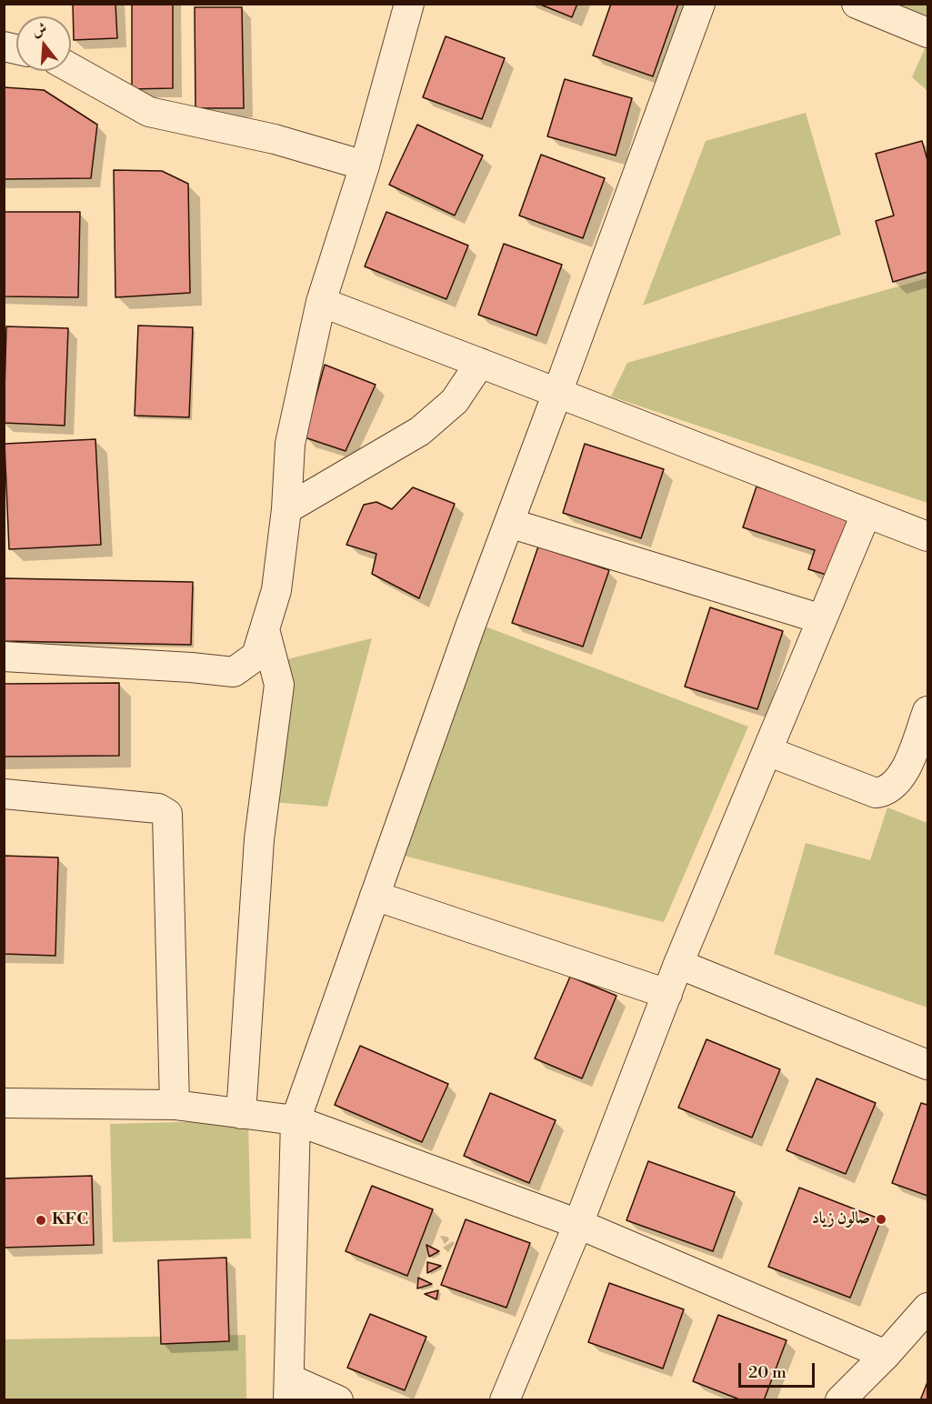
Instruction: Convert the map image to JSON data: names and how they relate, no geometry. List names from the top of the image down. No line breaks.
{"places":["صالون زياد","KFC"],"scale_bar":"20 m","north":"top"}
